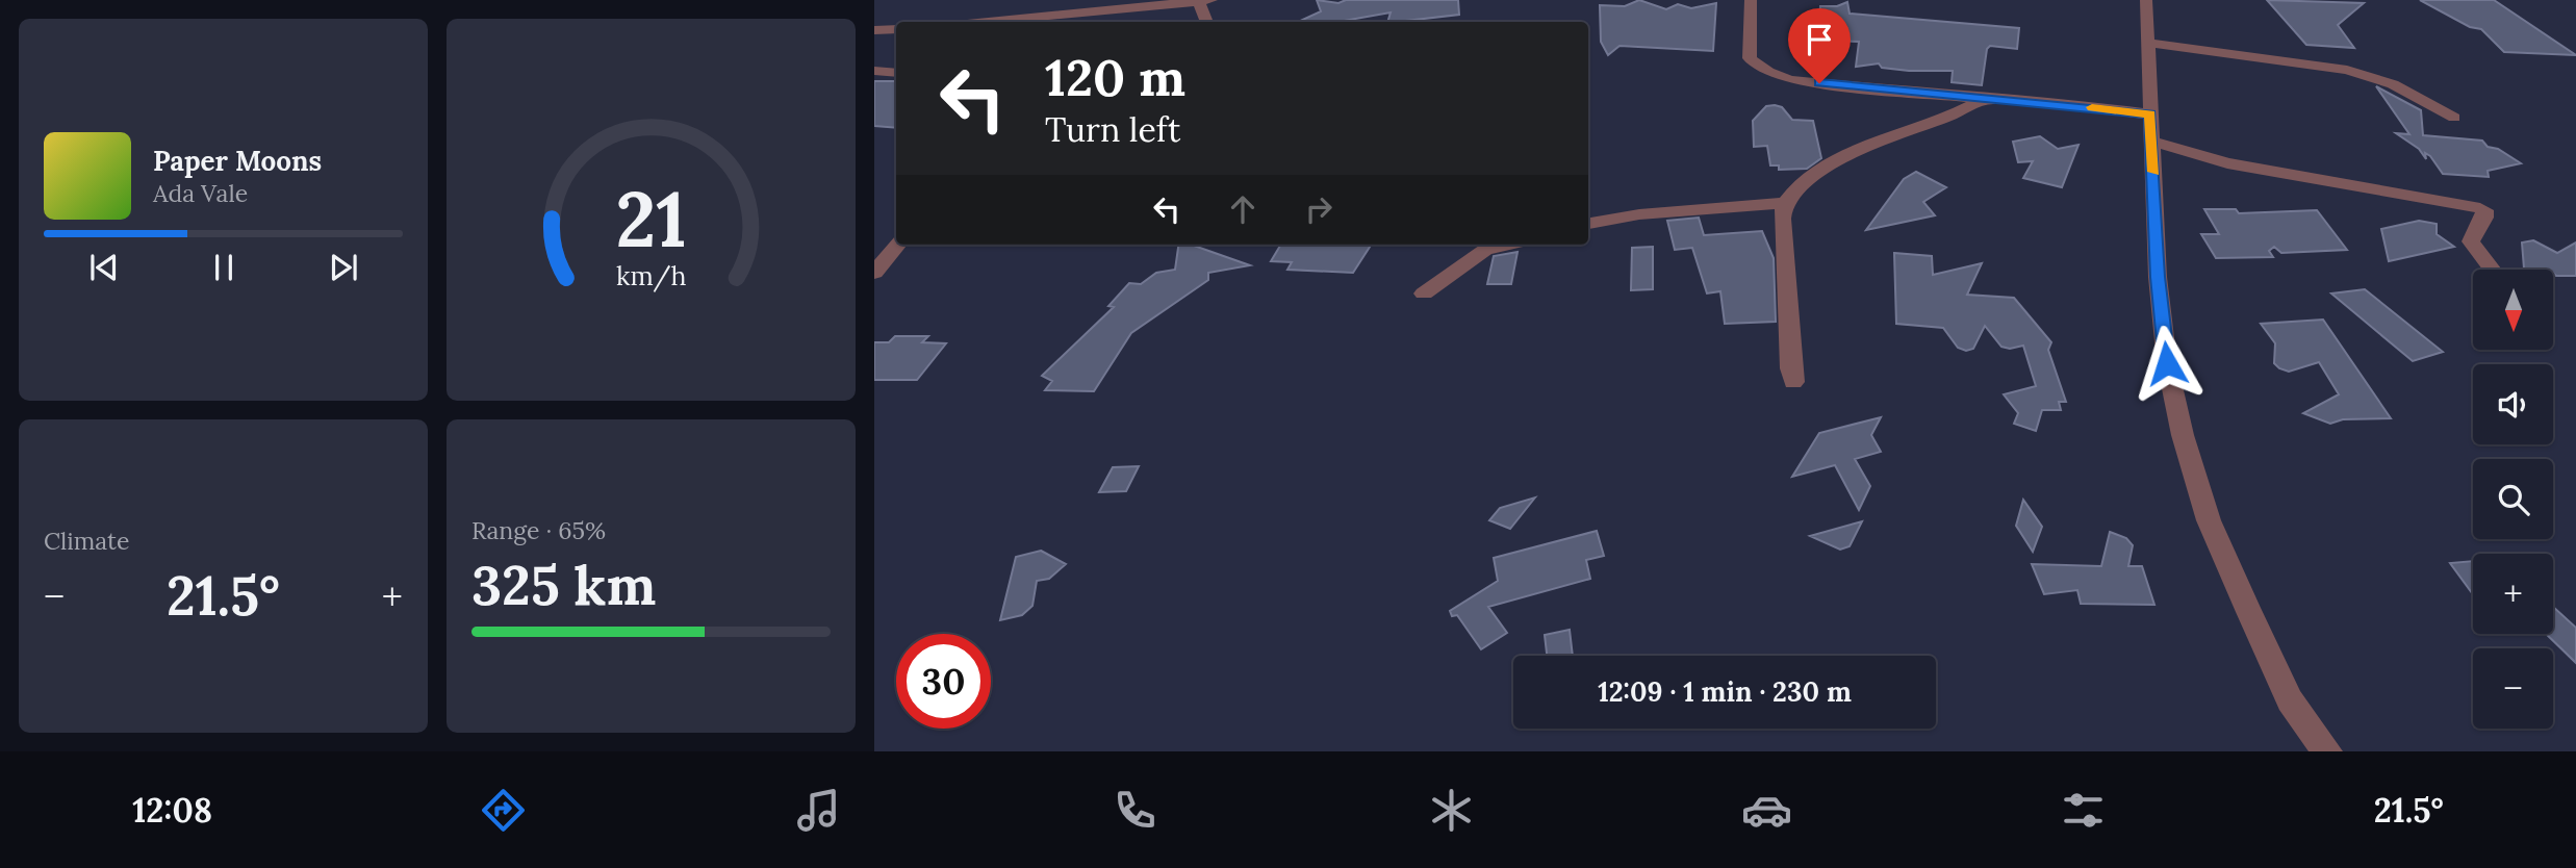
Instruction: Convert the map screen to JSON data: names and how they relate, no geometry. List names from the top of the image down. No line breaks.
{"north":"bottom","page":{"turn":["120 m","Turn left"],"song":["Paper Moons","Ada Vale"],"map_buttons":["+","−"],"tile":["Climate",["Range · 65%","325 km"]],"heat":["−","21.5°","+"],"limit":"30","trip":"12:09 · 1 min · 230 m","tabs":["12:08","21.5°"],"gauge":["21","km/h"]}}
